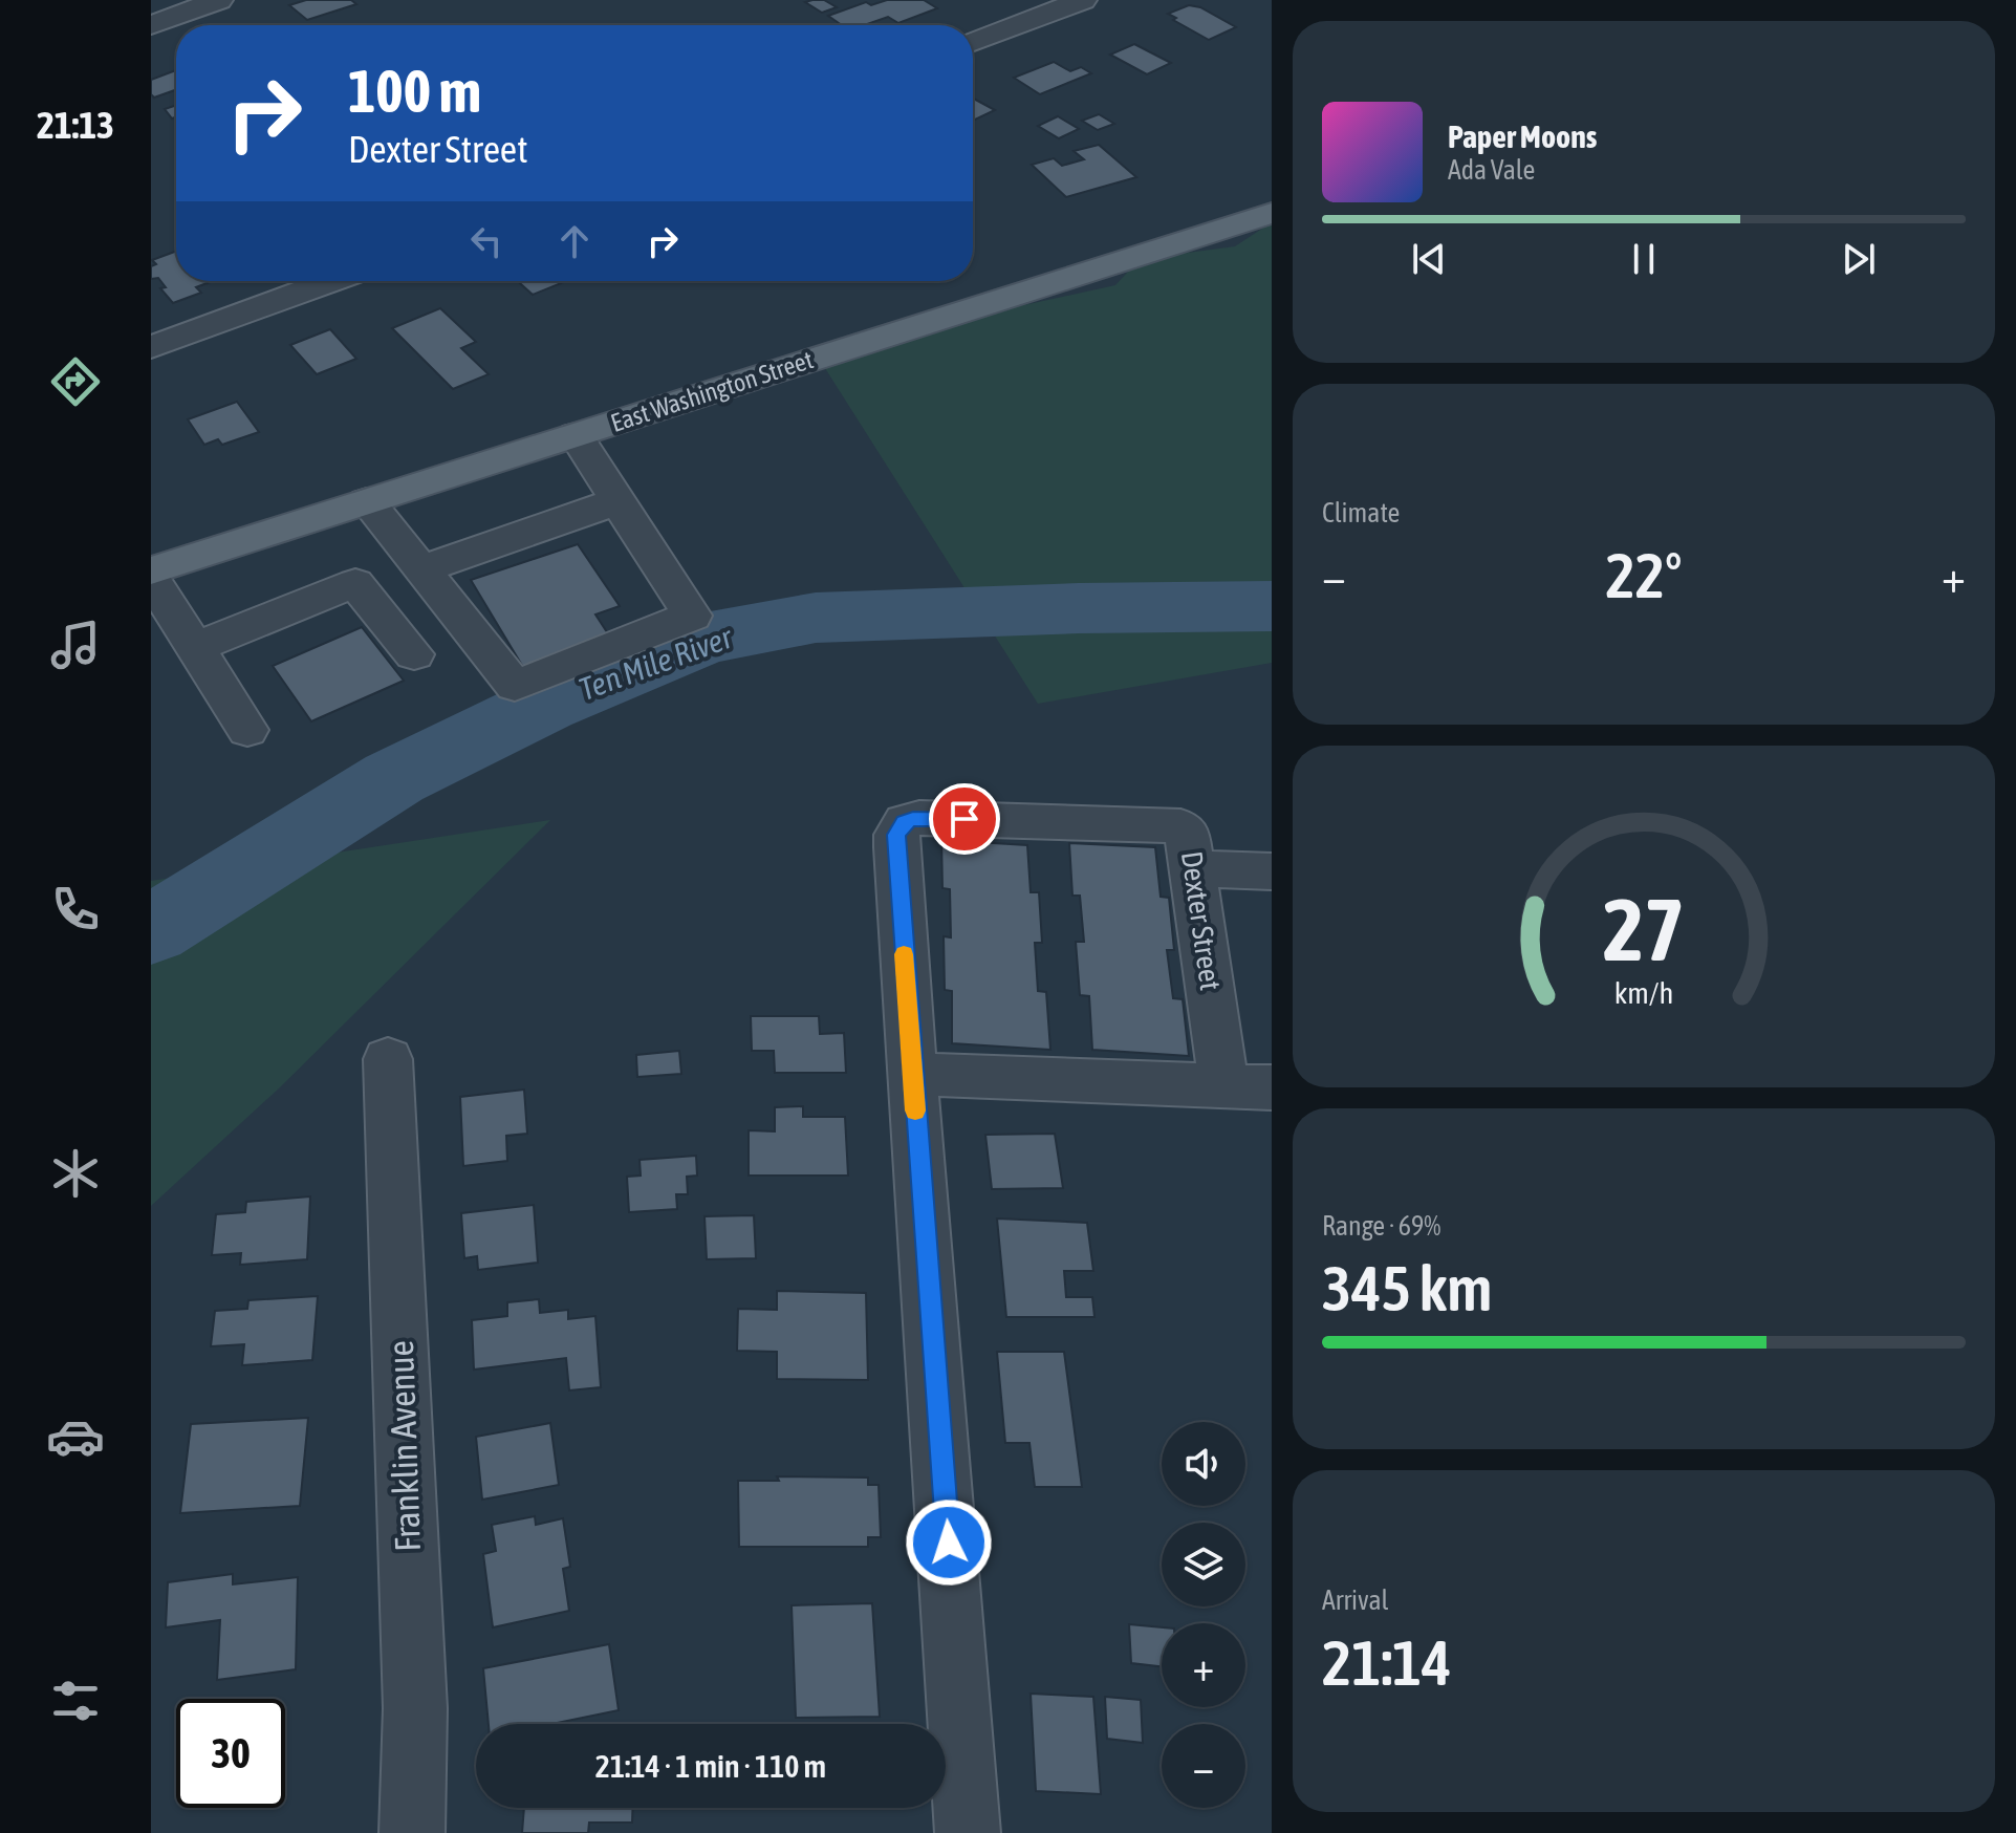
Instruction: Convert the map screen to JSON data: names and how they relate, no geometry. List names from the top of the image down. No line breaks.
{"streets":{"main road":["East Washington Street"],"street":["Dexter Street","Franklin Avenue"]},"water":["Ten Mile River"],"page":{"tabs":"21:13","turn":["100 m","Dexter Street"],"song":["Paper Moons","Ada Vale"],"tile":["Climate",["Range · 69%","345 km"],["Arrival","21:14"]],"heat":["−","22°","+"],"map_buttons":["+","−"],"limit":"30","trip":"21:14 · 1 min · 110 m","gauge":["27","km/h"]}}
